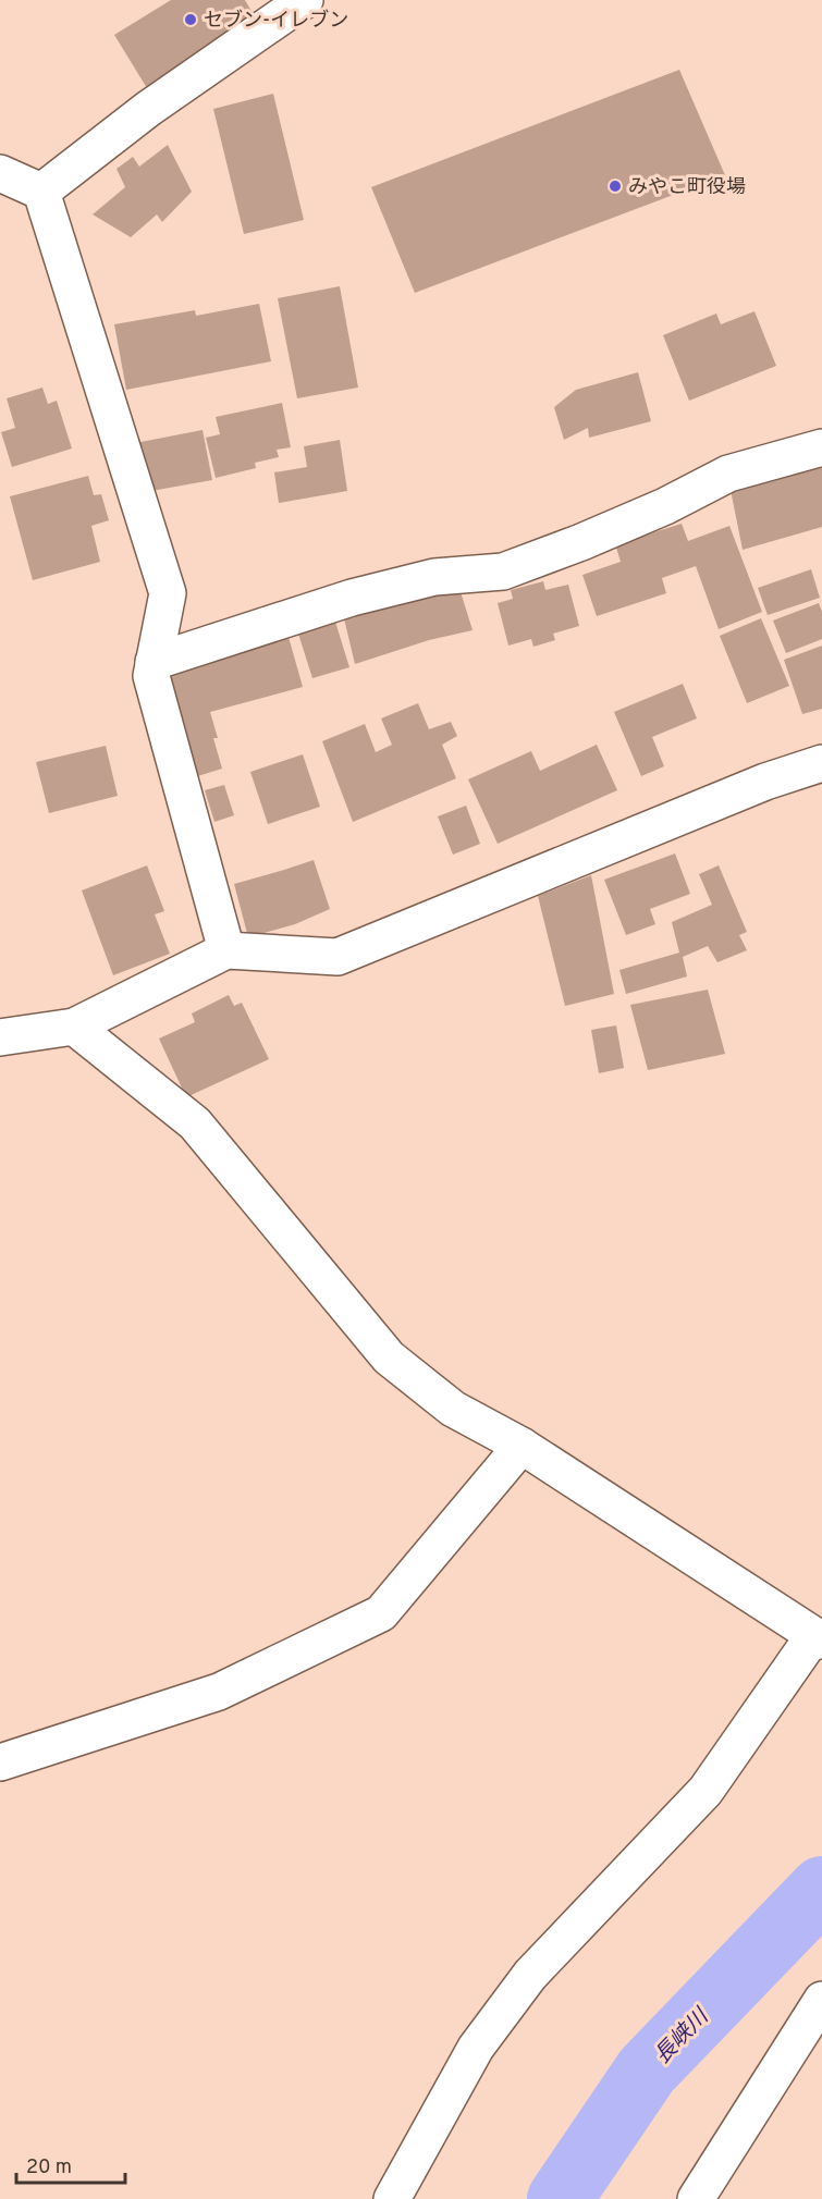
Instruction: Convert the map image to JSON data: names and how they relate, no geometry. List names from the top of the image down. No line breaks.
{"water":["長峡川"],"places":["セブン-イレブン","みやこ町役場"],"scale_bar":"20 m"}
